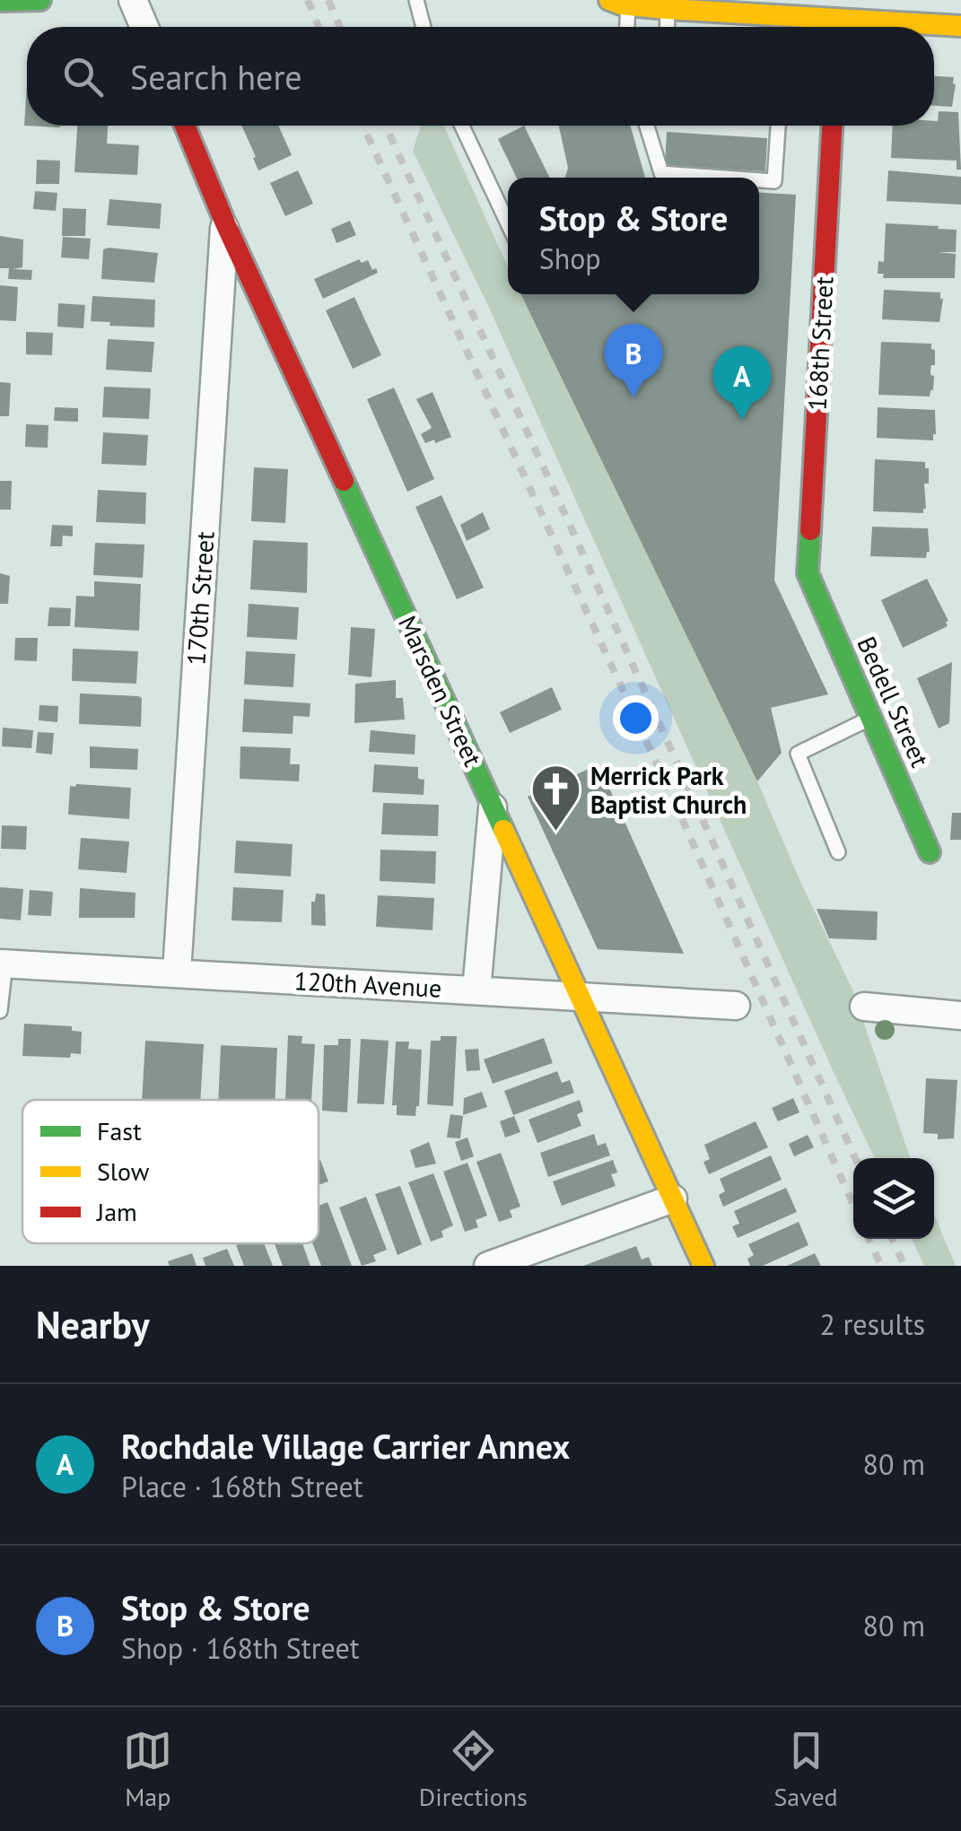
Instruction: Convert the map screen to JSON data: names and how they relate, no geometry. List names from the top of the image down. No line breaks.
{"streets":{"street":["168th Street","170th Street","Marsden Street","Bedell Street","120th Avenue"]},"crossings":[["168th Street","Bedell Street"],["170th Street","Marsden Street"],["170th Street","120th Avenue"],["Marsden Street","120th Avenue"]],"places":{"church":["Merrick Park Baptist Church"]},"legend":["Fast","Slow","Jam"],"page":{"search":"Search here","popup":["Stop & Store","Shop"],"pins":["B","A"],"heading":["Nearby","2 results"],"list":[{"mark":"A","name":"Rochdale Village Carrier Annex","note":"Place · 168th Street","value":"80 m"},{"mark":"B","name":"Stop & Store","note":"Shop · 168th Street","value":"80 m"}],"nav":["Map","Directions","Saved"]}}
